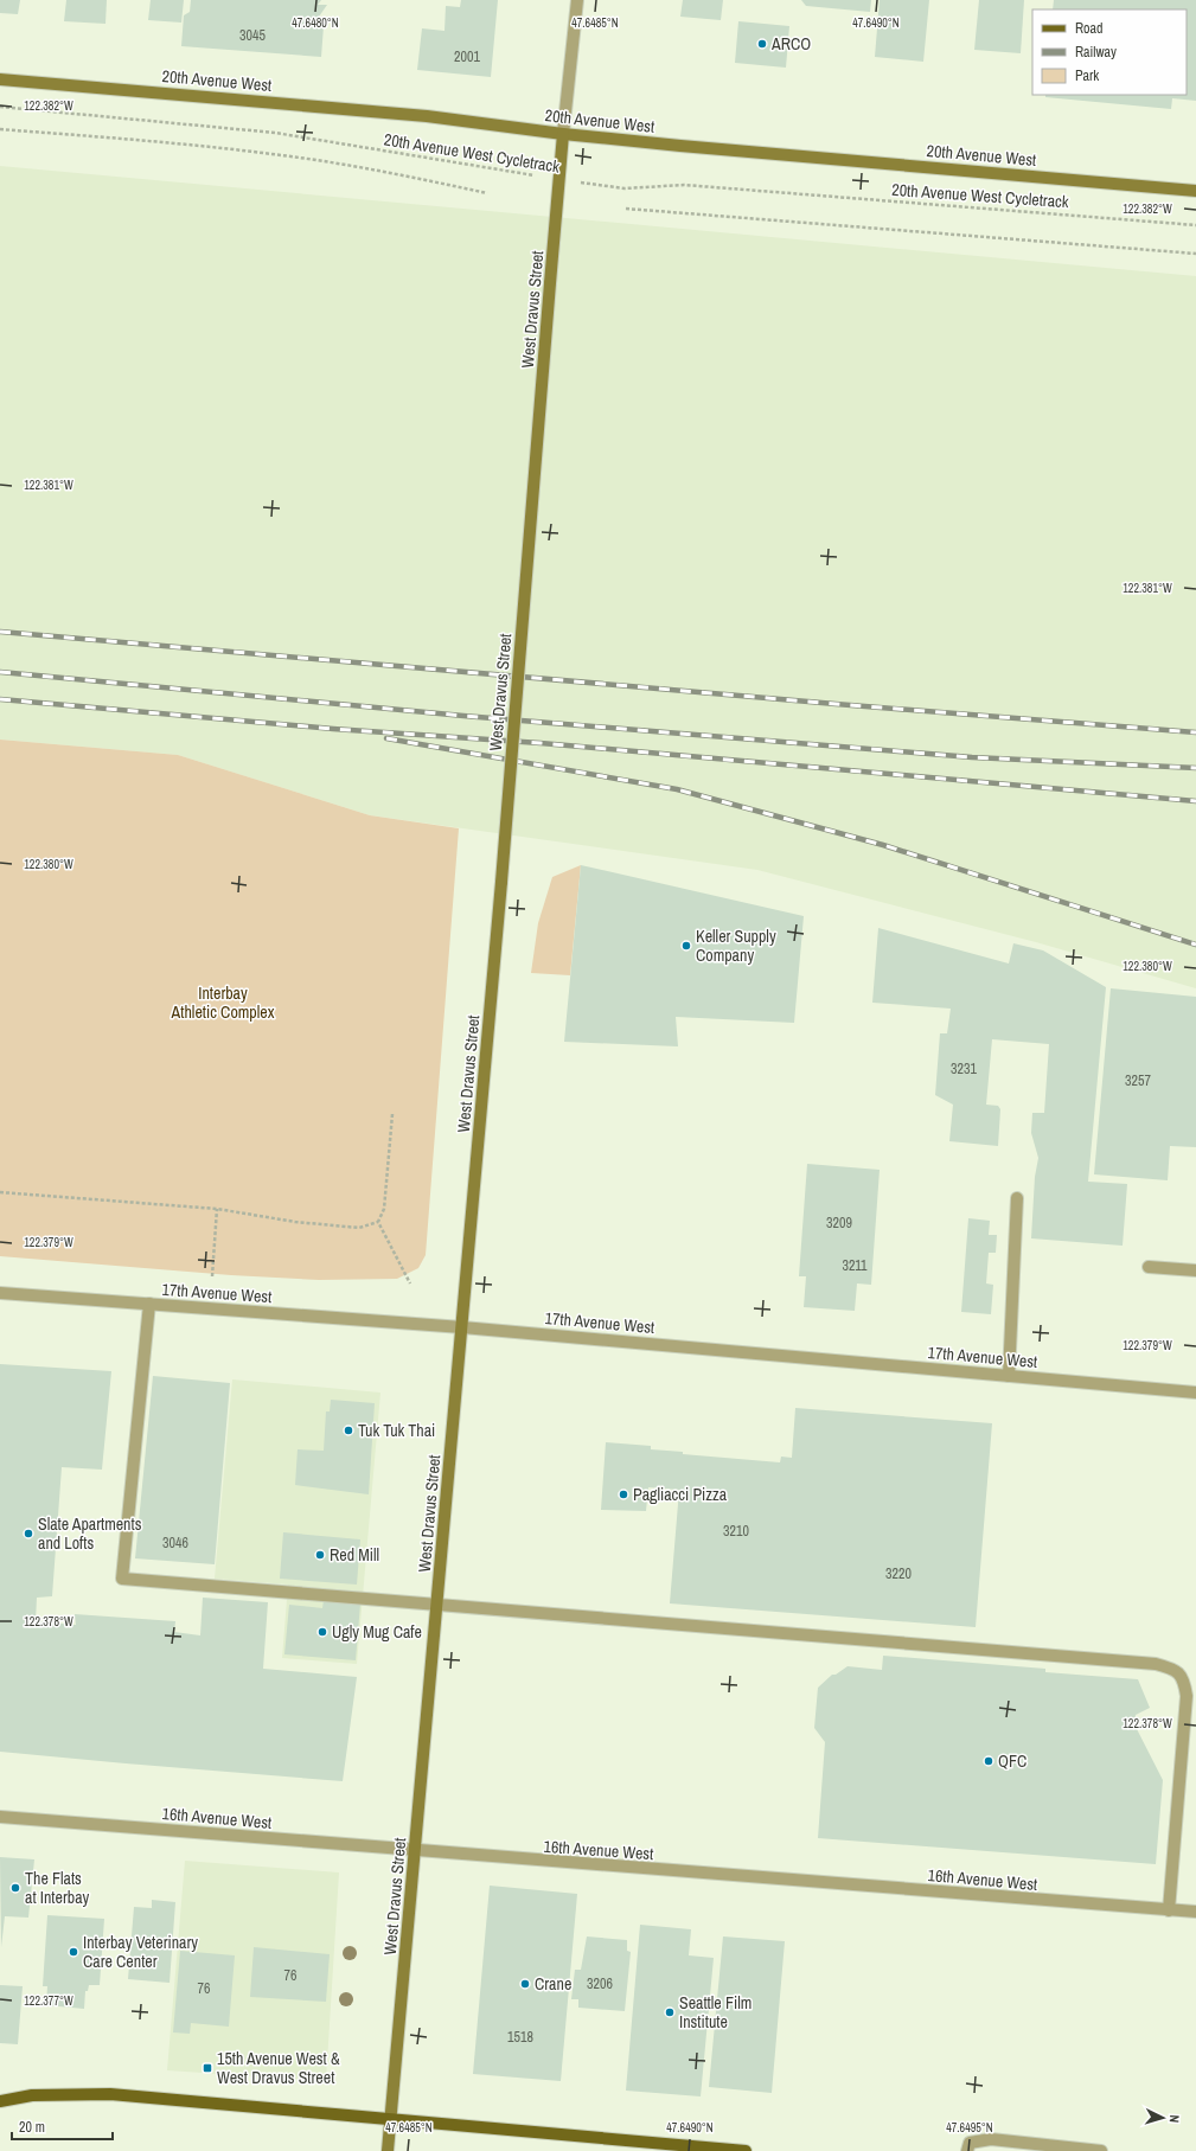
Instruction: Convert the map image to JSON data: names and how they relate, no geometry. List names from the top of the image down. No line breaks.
{"streets":{"main road":["20th Avenue West","West Dravus Street"],"street":["17th Avenue West","16th Avenue West"],"path":["20th Avenue West Cycletrack"]},"crossings":[["20th Avenue West","West Dravus Street"],["20th Avenue West Cycletrack","West Dravus Street"],["West Dravus Street","17th Avenue West"],["West Dravus Street","16th Avenue West"]],"parks":["Interbay Athletic Complex"],"places":{"other":["ARCO","Keller Supply Company","Tuk Tuk Thai","Pagliacci Pizza","Slate Apartments and Lofts","Red Mill","Ugly Mug Cafe","QFC","The Flats at Interbay","Interbay Veterinary Care Center","Crane","Seattle Film Institute"],"transit":["15th Avenue West & West Dravus Street"]},"house_numbers":["3045","2001","3231","3257","3209","3211","3210","3046","3220","76","3206","76","1518"],"legend":["Road","Railway","Park"],"scale_bar":"20 m","north":"right","coordinates":["47.6480°N","47.6485°N","47.6490°N","122.382°W","122.381°W","122.380°W","122.379°W","122.378°W","122.377°W","47.6495°N"]}
